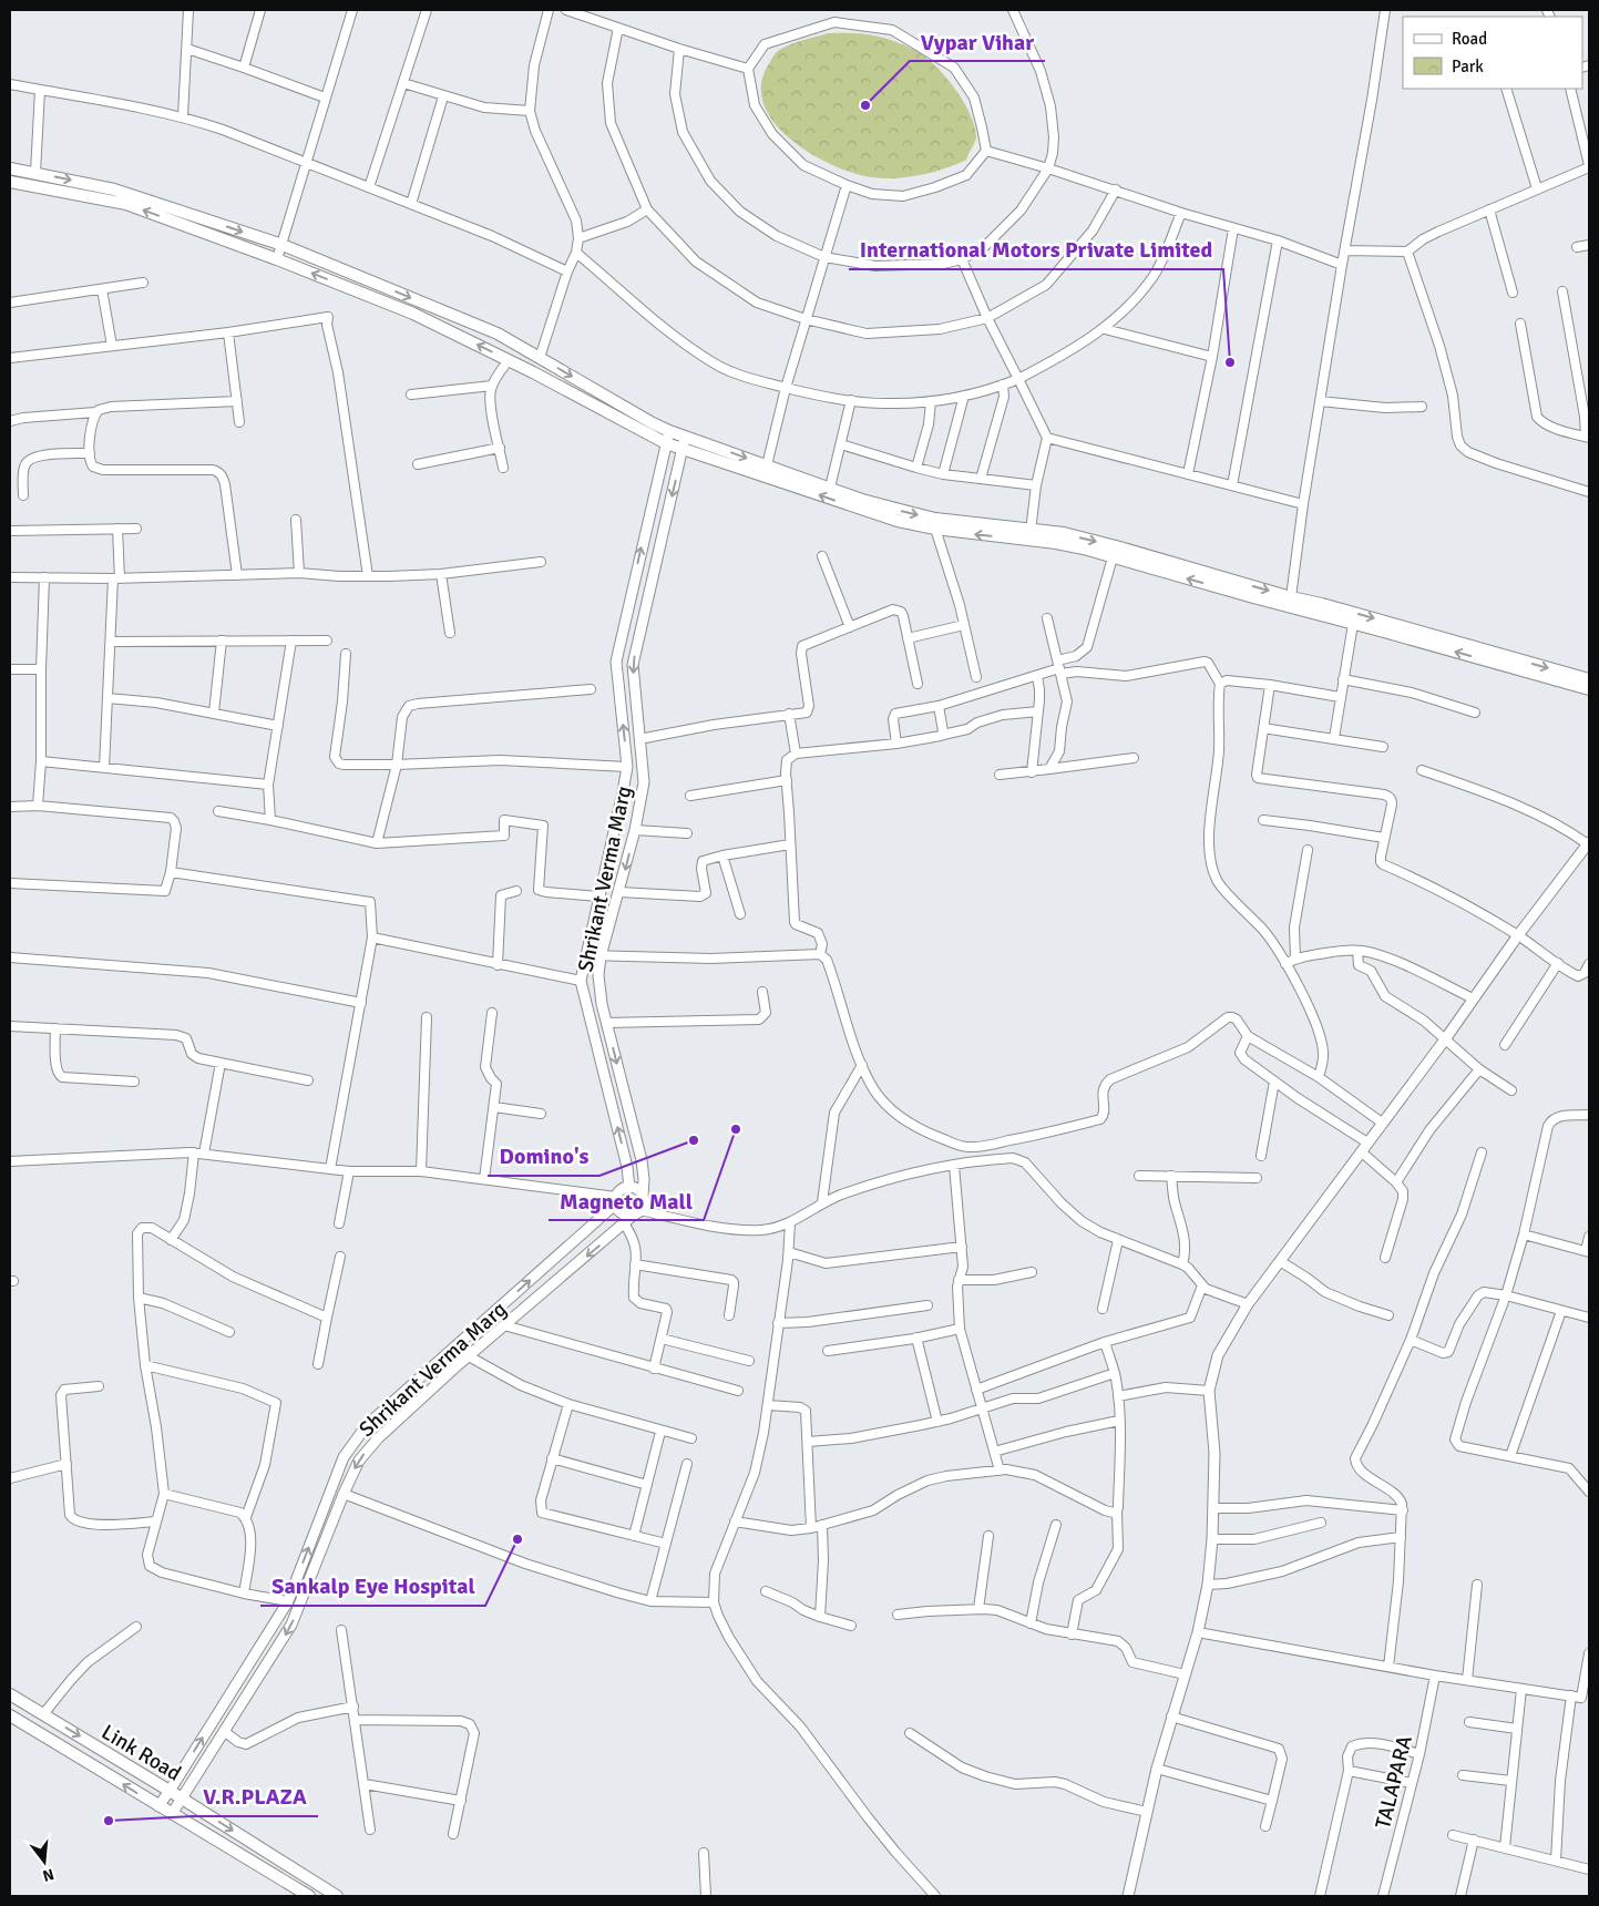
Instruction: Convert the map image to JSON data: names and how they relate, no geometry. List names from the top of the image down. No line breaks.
{"streets":{"main road":["Link Road"],"street":["Shrikant Verma Marg","TALAPARA"]},"crossings":[["Shrikant Verma Marg","Link Road"]],"places":["Vypar Vihar","International Motors Private Limited","Magneto Mall","Domino's","Sankalp Eye Hospital","V.R.PLAZA"],"legend":["Road","Park"],"north":"bottom"}
